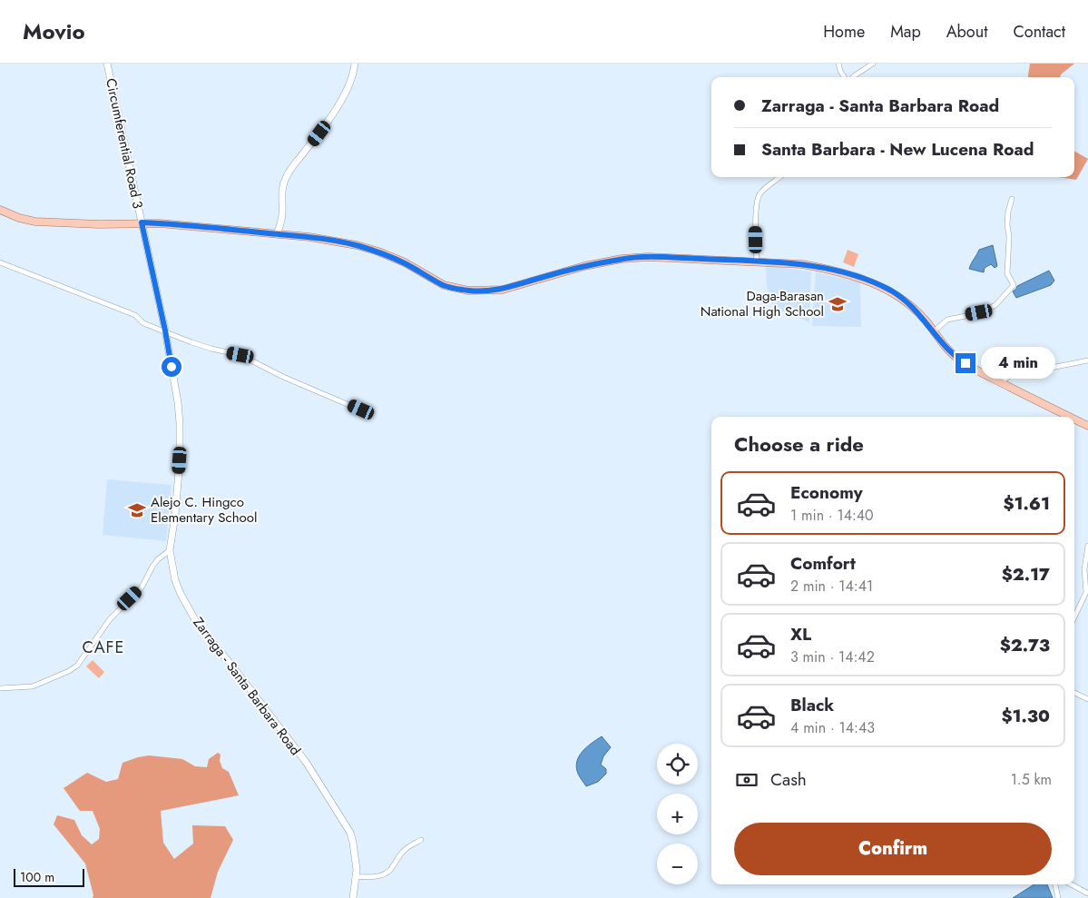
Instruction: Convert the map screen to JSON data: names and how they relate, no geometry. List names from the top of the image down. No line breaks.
{"streets":{"main road":["Circumferential Road 3","Zarraga - Santa Barbara Road"]},"crossings":[["Circumferential Road 3","Zarraga - Santa Barbara Road"]],"districts":["CAFE"],"places":{"school or university":["Daga-Barasan National High School","Alejo C. Hingco Elementary School"]},"scale_bar":"100 m","page":{"header":"Movio","nav":["Home","Map","About","Contact"],"banner":["Zarraga - Santa Barbara Road","Santa Barbara - New Lucena Road"],"bubble":"4 min","heading":"Choose a ride","list":[{"name":"Economy","note":"1 min · 14:40","value":"$1.61"},{"name":"Comfort","note":"2 min · 14:41","value":"$2.17"},{"name":"XL","note":"3 min · 14:42","value":"$2.73"},{"name":"Black","note":"4 min · 14:43","value":"$1.30"}],"map_buttons":["+","−"],"pay":["Cash","1.5 km"],"buttons":"Confirm","scale":"100 m"}}
